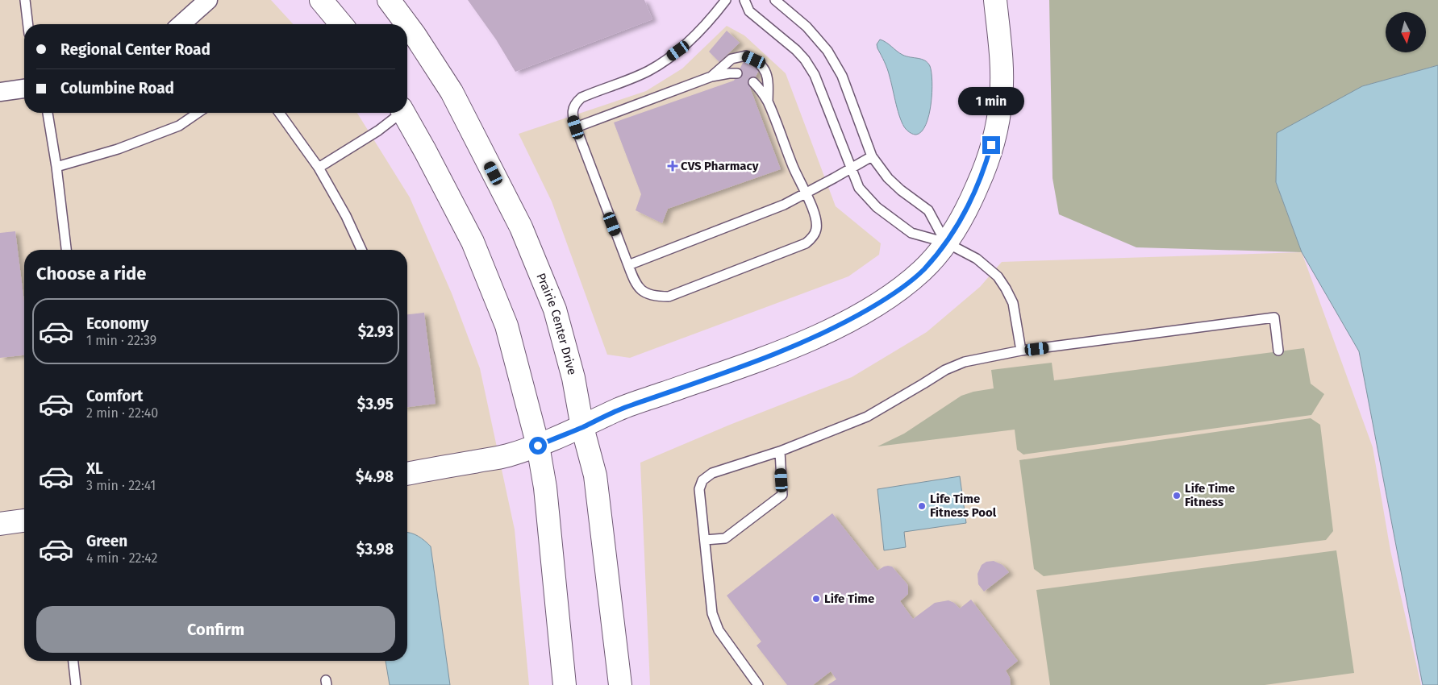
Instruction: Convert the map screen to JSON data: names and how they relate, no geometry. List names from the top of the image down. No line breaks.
{"streets":{"main road":["Prairie Center Drive"]},"places":{"health":["CVS Pharmacy"],"other":["Life Time Fitness","Life Time Fitness Pool","Life Time"]},"north":"bottom","page":{"banner":["Regional Center Road","Columbine Road"],"bubble":"1 min","heading":"Choose a ride","list":[{"name":"Economy","note":"1 min · 22:39","value":"$2.93"},{"name":"Comfort","note":"2 min · 22:40","value":"$3.95"},{"name":"XL","note":"3 min · 22:41","value":"$4.98"},{"name":"Green","note":"4 min · 22:42","value":"$3.98"}],"buttons":"Confirm"}}
